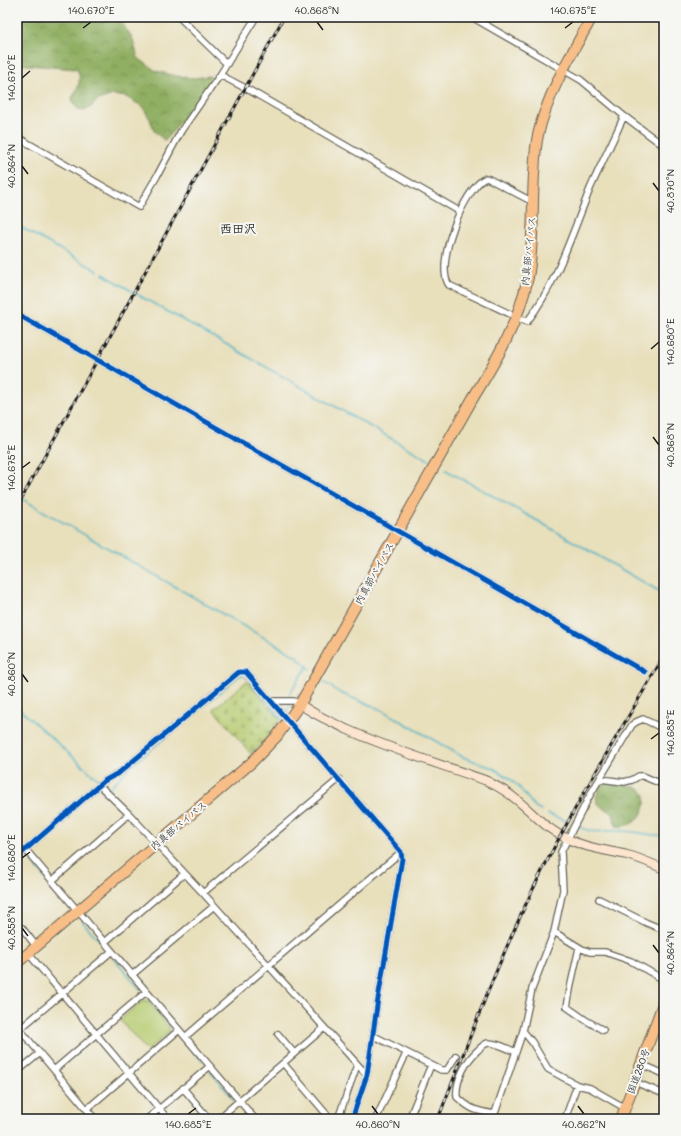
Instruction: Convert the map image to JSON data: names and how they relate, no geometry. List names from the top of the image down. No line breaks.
{"streets":{"highway":["内真部バイパス","国道280号"]},"districts":["西田沢"],"coordinates":["140.670°E","40.868°N","140.675°E","40.864°N","40.870°N","140.680°E","40.860°N","140.685°E","40.858°N","40.862°N"]}
